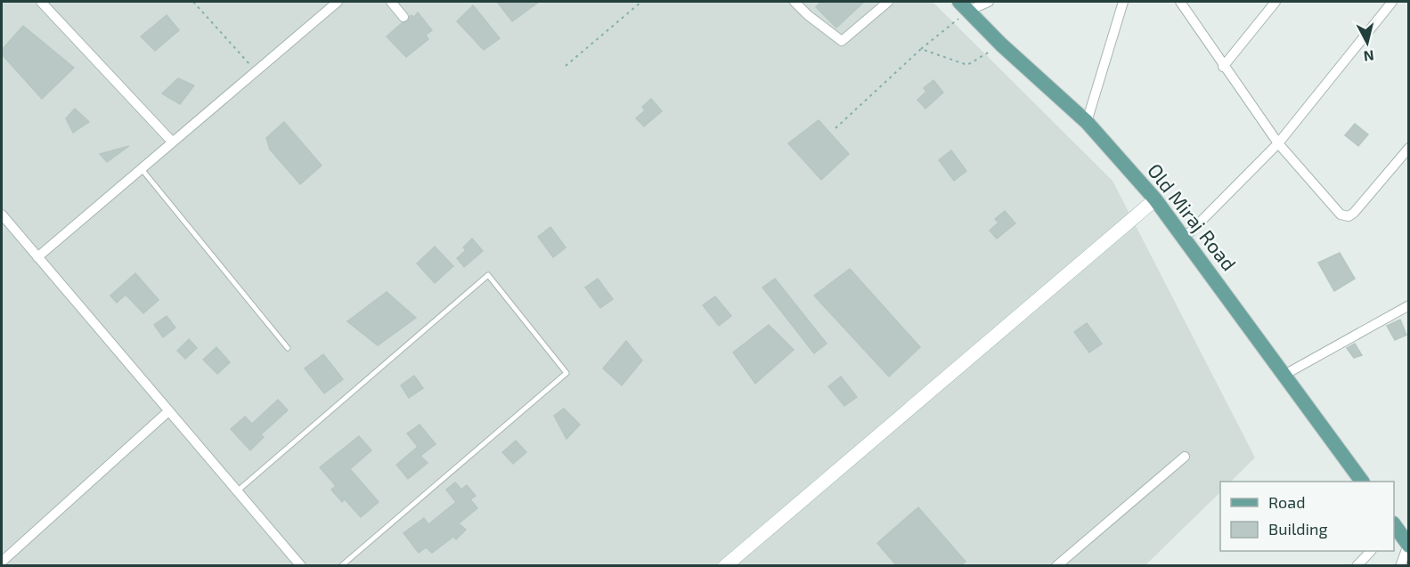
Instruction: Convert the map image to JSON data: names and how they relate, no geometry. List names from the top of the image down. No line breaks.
{"streets":{"main road":["Old Miraj Road"]},"legend":["Road","Building"],"north":"bottom"}
